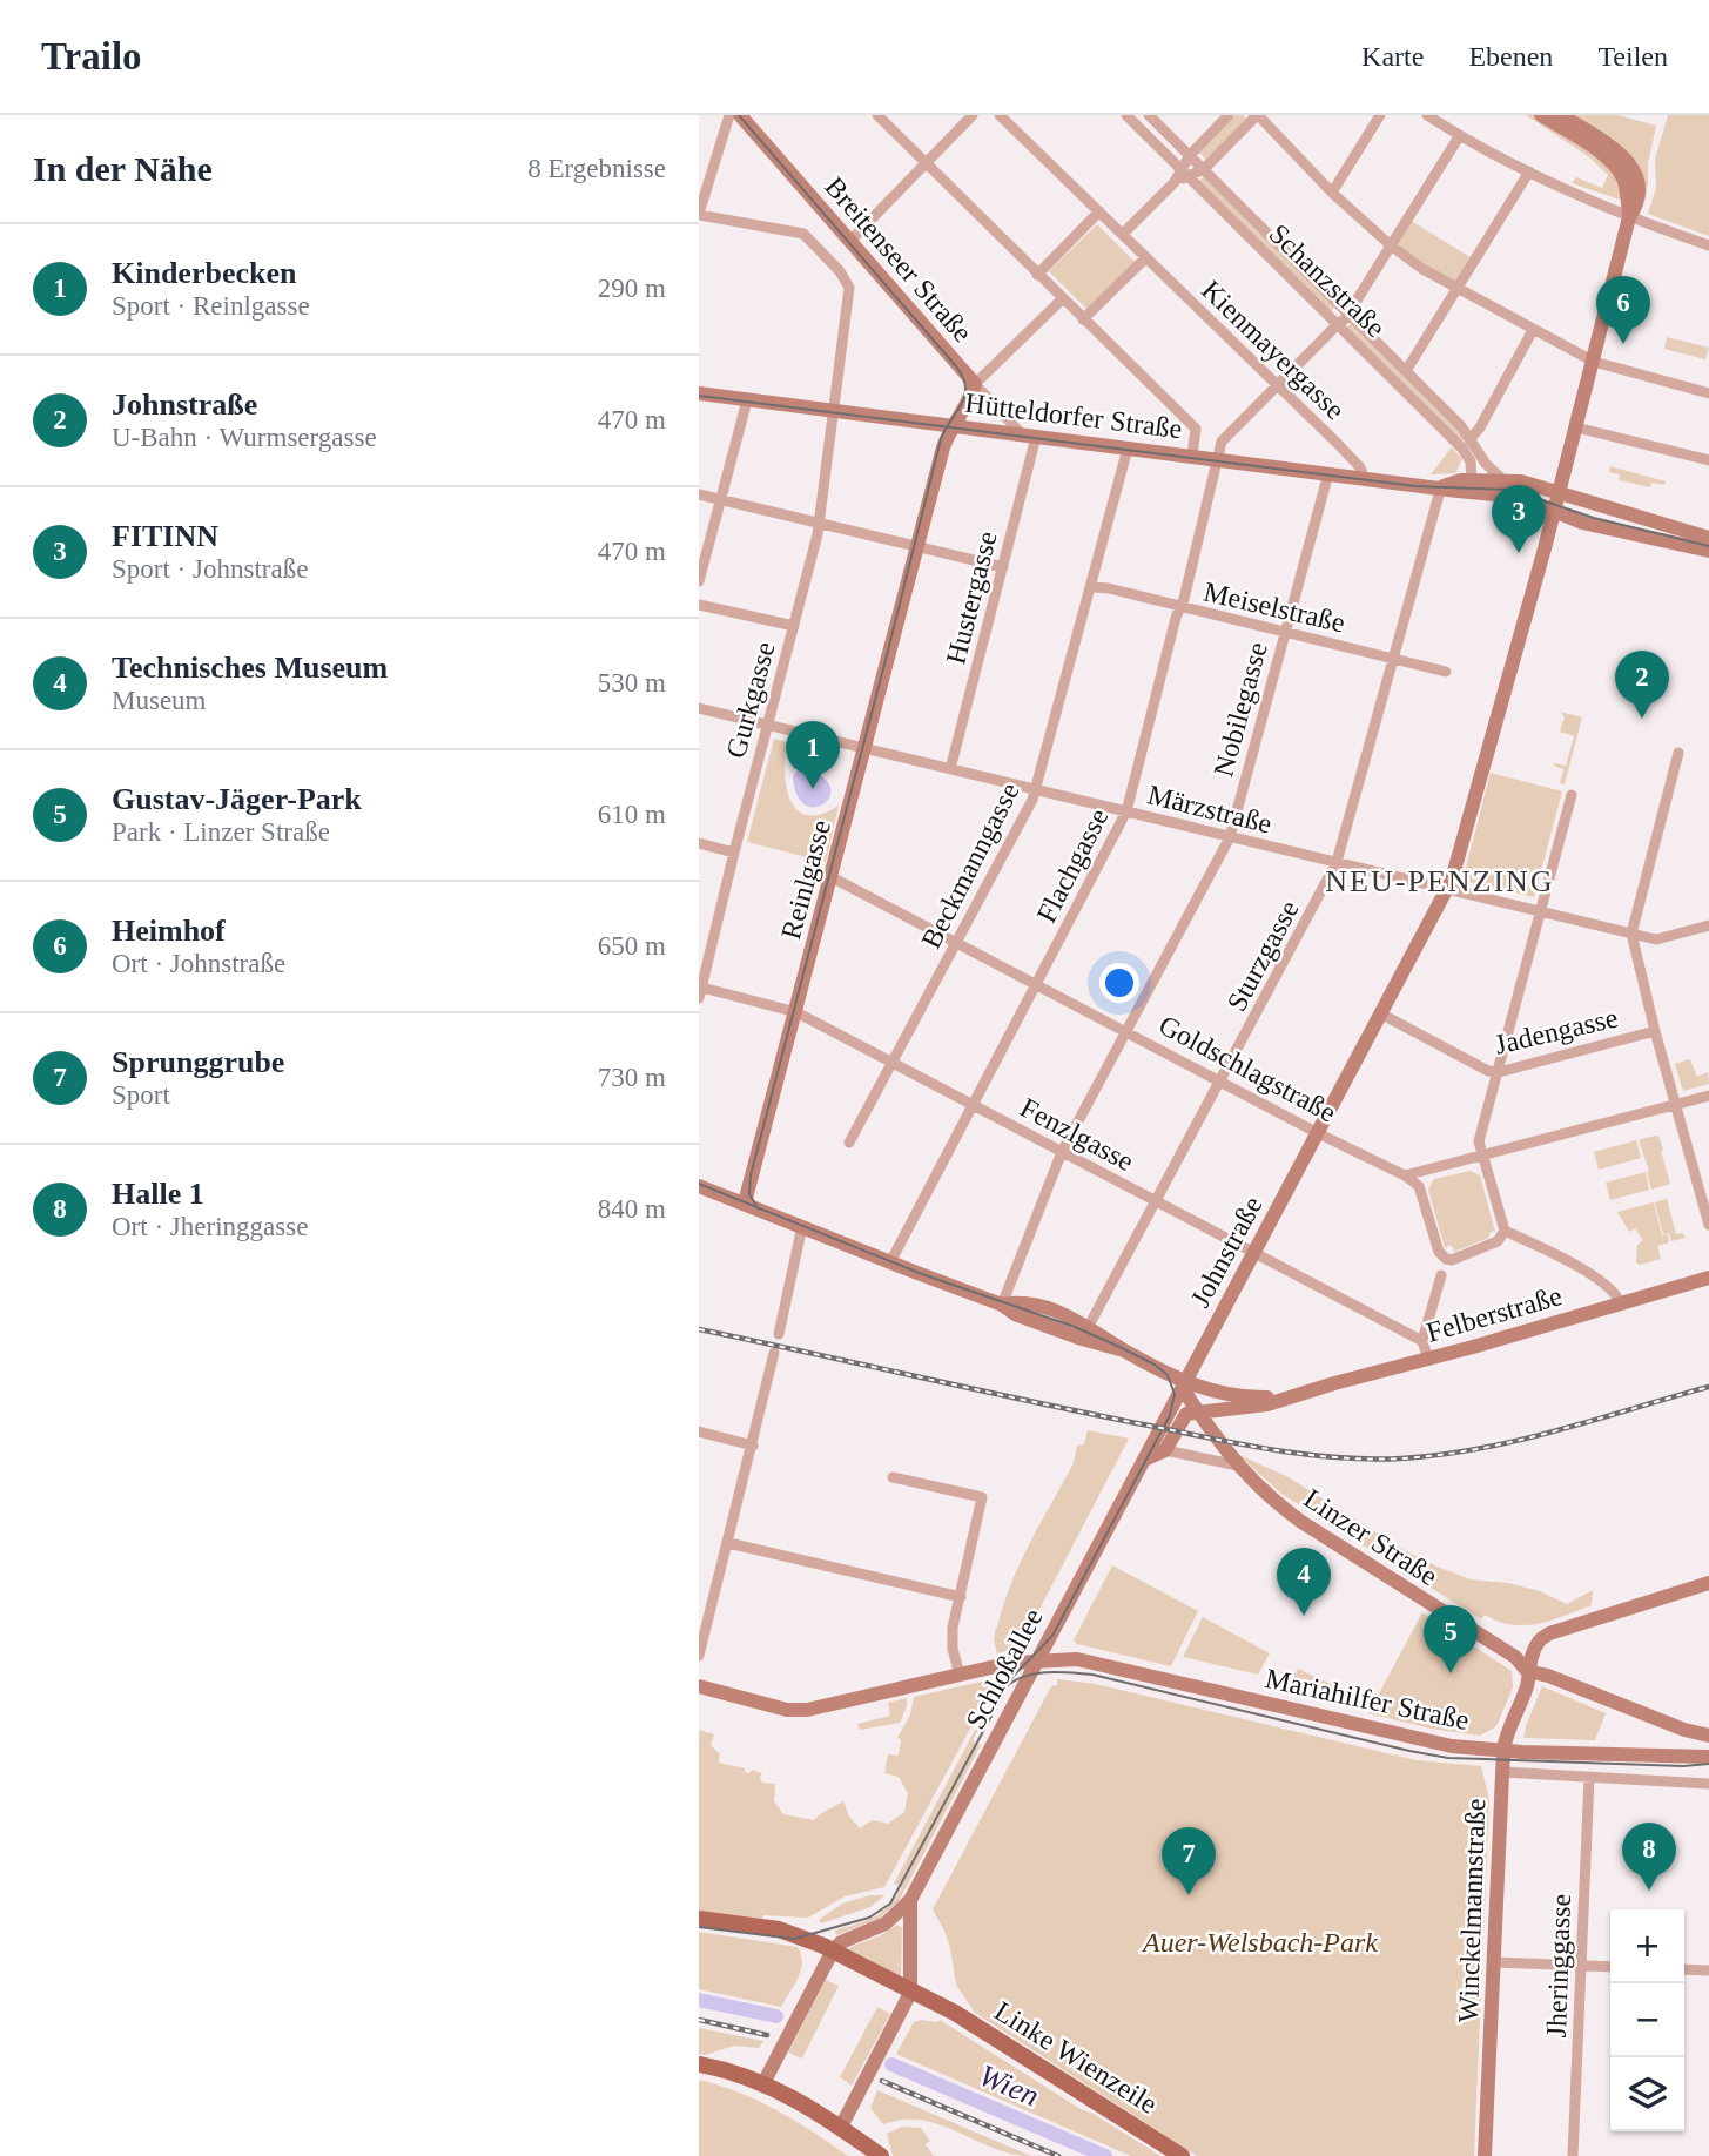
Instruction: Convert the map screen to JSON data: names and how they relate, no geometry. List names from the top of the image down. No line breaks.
{"streets":{"main road":["Breitenseer Straße","Hütteldorfer Straße","Reinlgasse","Johnstraße","Felberstraße","Linzer Straße","Schloßallee","Mariahilfer Straße","Winckelmannstraße","Linke Wienzeile"],"street":["Schanzstraße","Kienmayergasse","Hustergasse","Meiselstraße","Gurkgasse","Nobilegasse","Märzstraße","Beckmanngasse","Flachgasse","Sturzgasse","Jadengasse","Goldschlagstraße","Fenzlgasse","Jheringgasse"]},"crossings":[["Breitenseer Straße","Hütteldorfer Straße"],["Breitenseer Straße","Hustergasse"],["Breitenseer Straße","Reinlgasse"],["Schanzstraße","Hütteldorfer Straße"],["Schanzstraße","Flachgasse"],["Kienmayergasse","Hütteldorfer Straße"],["Kienmayergasse","Flachgasse"],["Hütteldorfer Straße","Hustergasse"],["Hütteldorfer Straße","Gurkgasse"],["Hütteldorfer Straße","Nobilegasse"],["Hütteldorfer Straße","Beckmanngasse"],["Hütteldorfer Straße","Flachgasse"],["Hütteldorfer Straße","Reinlgasse"],["Hütteldorfer Straße","Sturzgasse"],["Hütteldorfer Straße","Johnstraße"],["Hustergasse","Märzstraße"],["Meiselstraße","Nobilegasse"],["Meiselstraße","Beckmanngasse"],["Meiselstraße","Flachgasse"],["Meiselstraße","Sturzgasse"],["Gurkgasse","Märzstraße"],["Gurkgasse","Fenzlgasse"],["Nobilegasse","Märzstraße"],["Nobilegasse","Goldschlagstraße"],["Nobilegasse","Fenzlgasse"],["Märzstraße","Beckmanngasse"],["Märzstraße","Flachgasse"],["Märzstraße","Reinlgasse"],["Märzstraße","Sturzgasse"],["Märzstraße","Johnstraße"],["Beckmanngasse","Goldschlagstraße"],["Beckmanngasse","Fenzlgasse"],["Flachgasse","Goldschlagstraße"],["Flachgasse","Fenzlgasse"],["Reinlgasse","Goldschlagstraße"],["Reinlgasse","Fenzlgasse"],["Sturzgasse","Goldschlagstraße"],["Sturzgasse","Fenzlgasse"],["Jadengasse","Johnstraße"],["Goldschlagstraße","Johnstraße"],["Fenzlgasse","Johnstraße"],["Johnstraße","Felberstraße"],["Johnstraße","Linzer Straße"],["Johnstraße","Schloßallee"],["Felberstraße","Linzer Straße"],["Felberstraße","Schloßallee"],["Linzer Straße","Schloßallee"],["Linzer Straße","Winckelmannstraße"],["Schloßallee","Mariahilfer Straße"],["Schloßallee","Linke Wienzeile"],["Mariahilfer Straße","Winckelmannstraße"]],"districts":["NEU-PENZING"],"water":["Wien"],"parks":["Auer-Welsbach-Park"],"page":{"header":"Trailo","nav":["Karte","Ebenen","Teilen"],"heading":["In der Nähe","8 Ergebnisse"],"list":[{"mark":"1","name":"Kinderbecken","note":"Sport · Reinlgasse","value":"290 m"},{"mark":"2","name":"Johnstraße","note":"U-Bahn · Wurmsergasse","value":"470 m"},{"mark":"3","name":"FITINN","note":"Sport · Johnstraße","value":"470 m"},{"mark":"4","name":"Technisches Museum","note":"Museum","value":"530 m"},{"mark":"5","name":"Gustav-Jäger-Park","note":"Park · Linzer Straße","value":"610 m"},{"mark":"6","name":"Heimhof","note":"Ort · Johnstraße","value":"650 m"},{"mark":"7","name":"Sprunggrube","note":"Sport","value":"730 m"},{"mark":"8","name":"Halle 1","note":"Ort · Jheringgasse","value":"840 m"}],"pins":["6","3","2","1","4","5","8","7"],"map_buttons":["+","−"]}}
